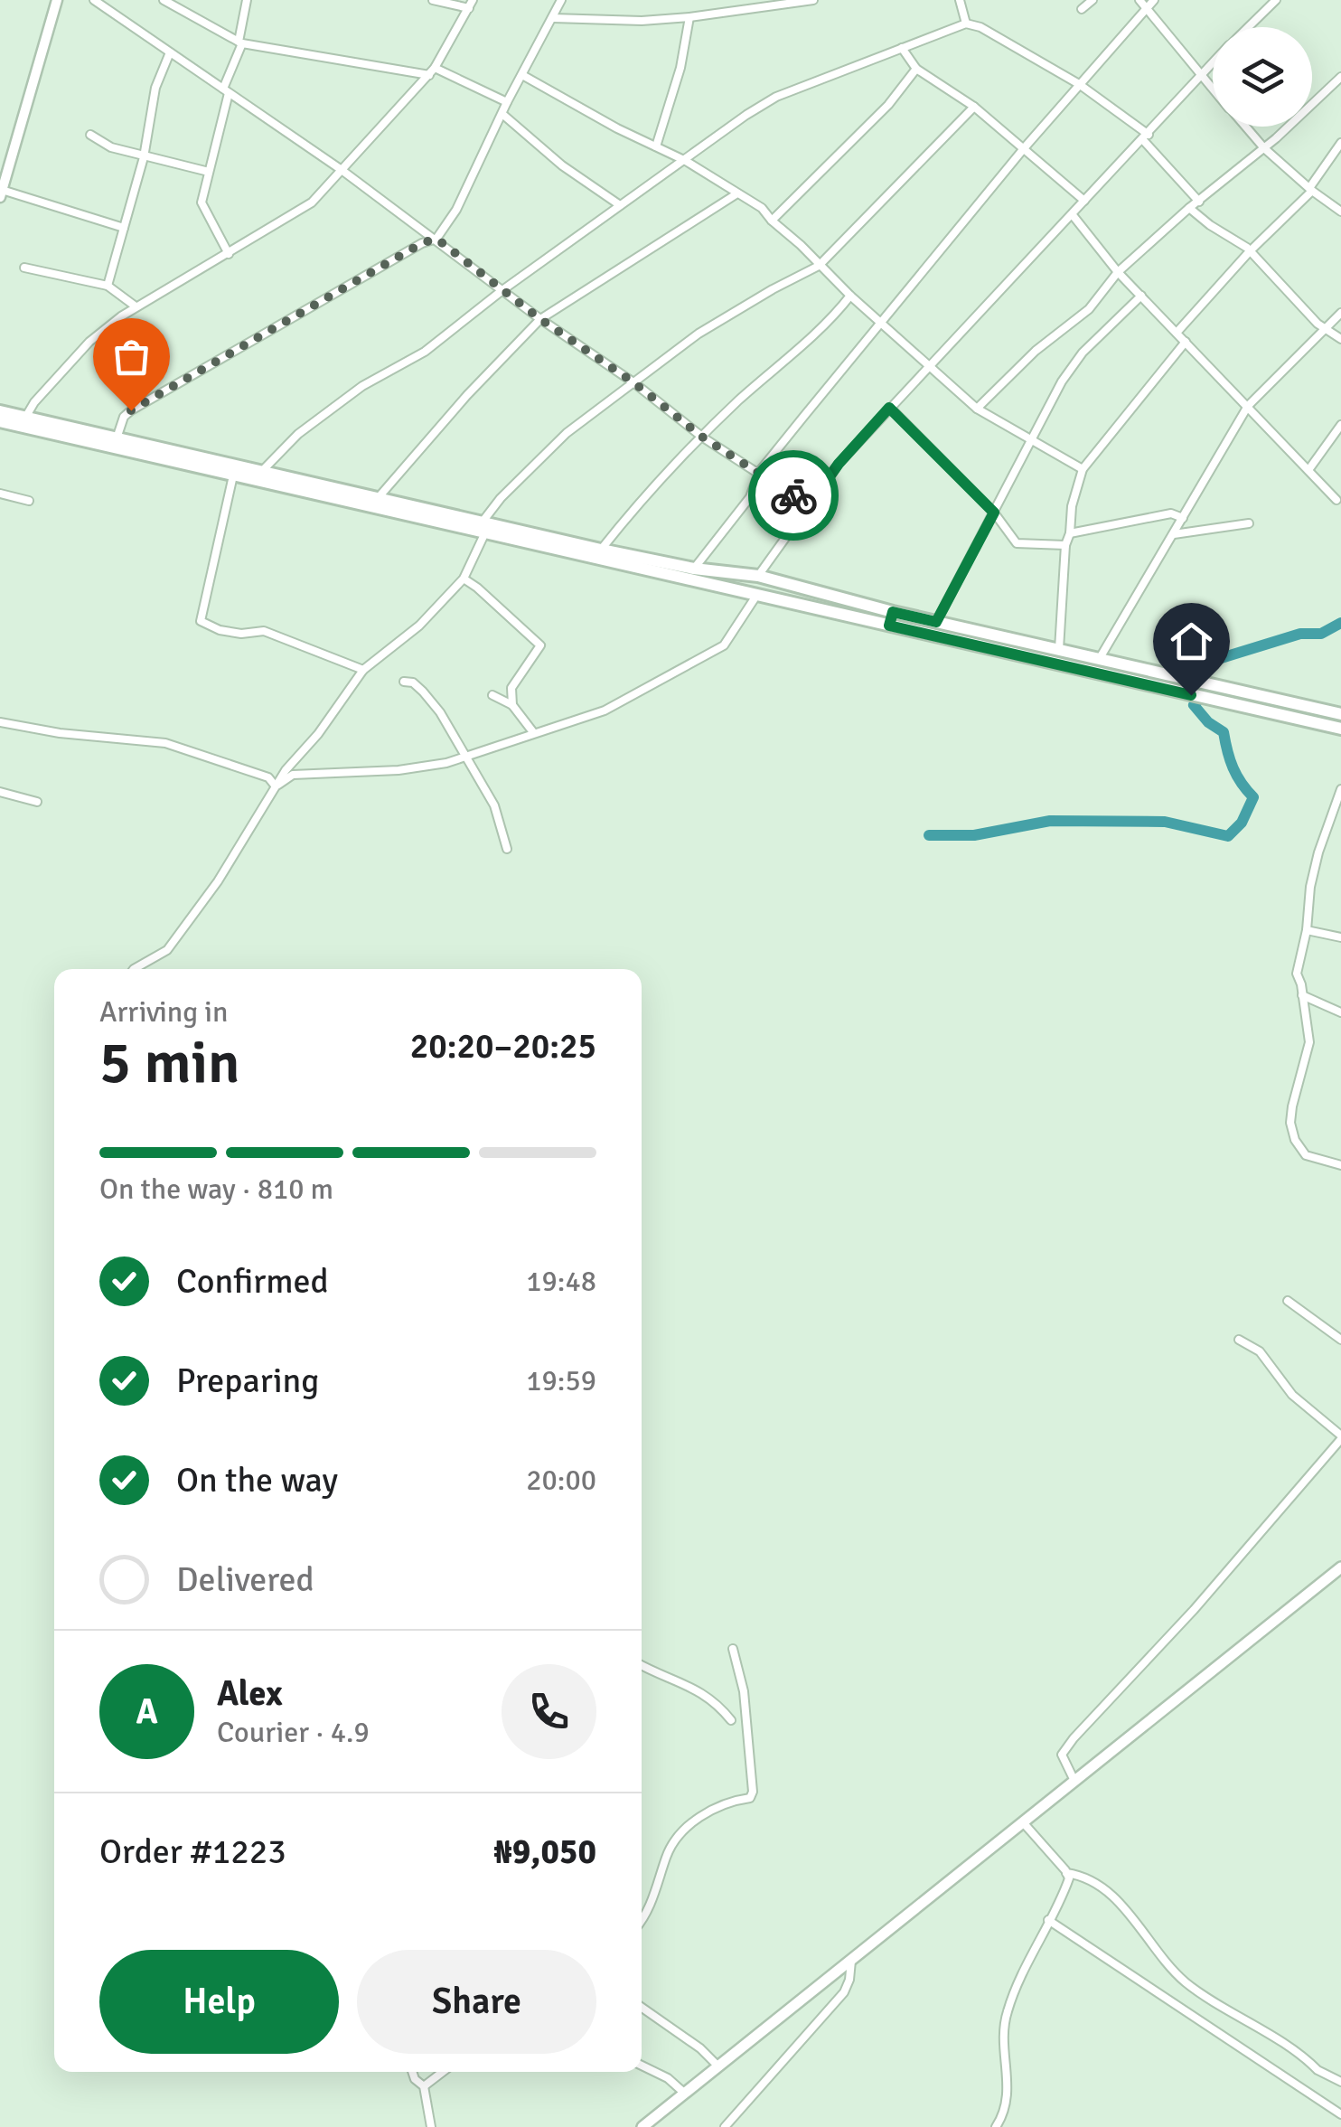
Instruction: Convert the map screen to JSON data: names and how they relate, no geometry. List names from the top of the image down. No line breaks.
{"page":{"heading":["5 min","Arriving in","20:20–20:25"],"panel":["Alex","Courier · 4.9","Order #1223","₦9,050"],"bar":"On the way · 810 m","list":[["Confirmed","19:48"],["Preparing","19:59"],["On the way","20:00"],"Delivered"],"round":"A","buttons":["Help","Share"]}}
